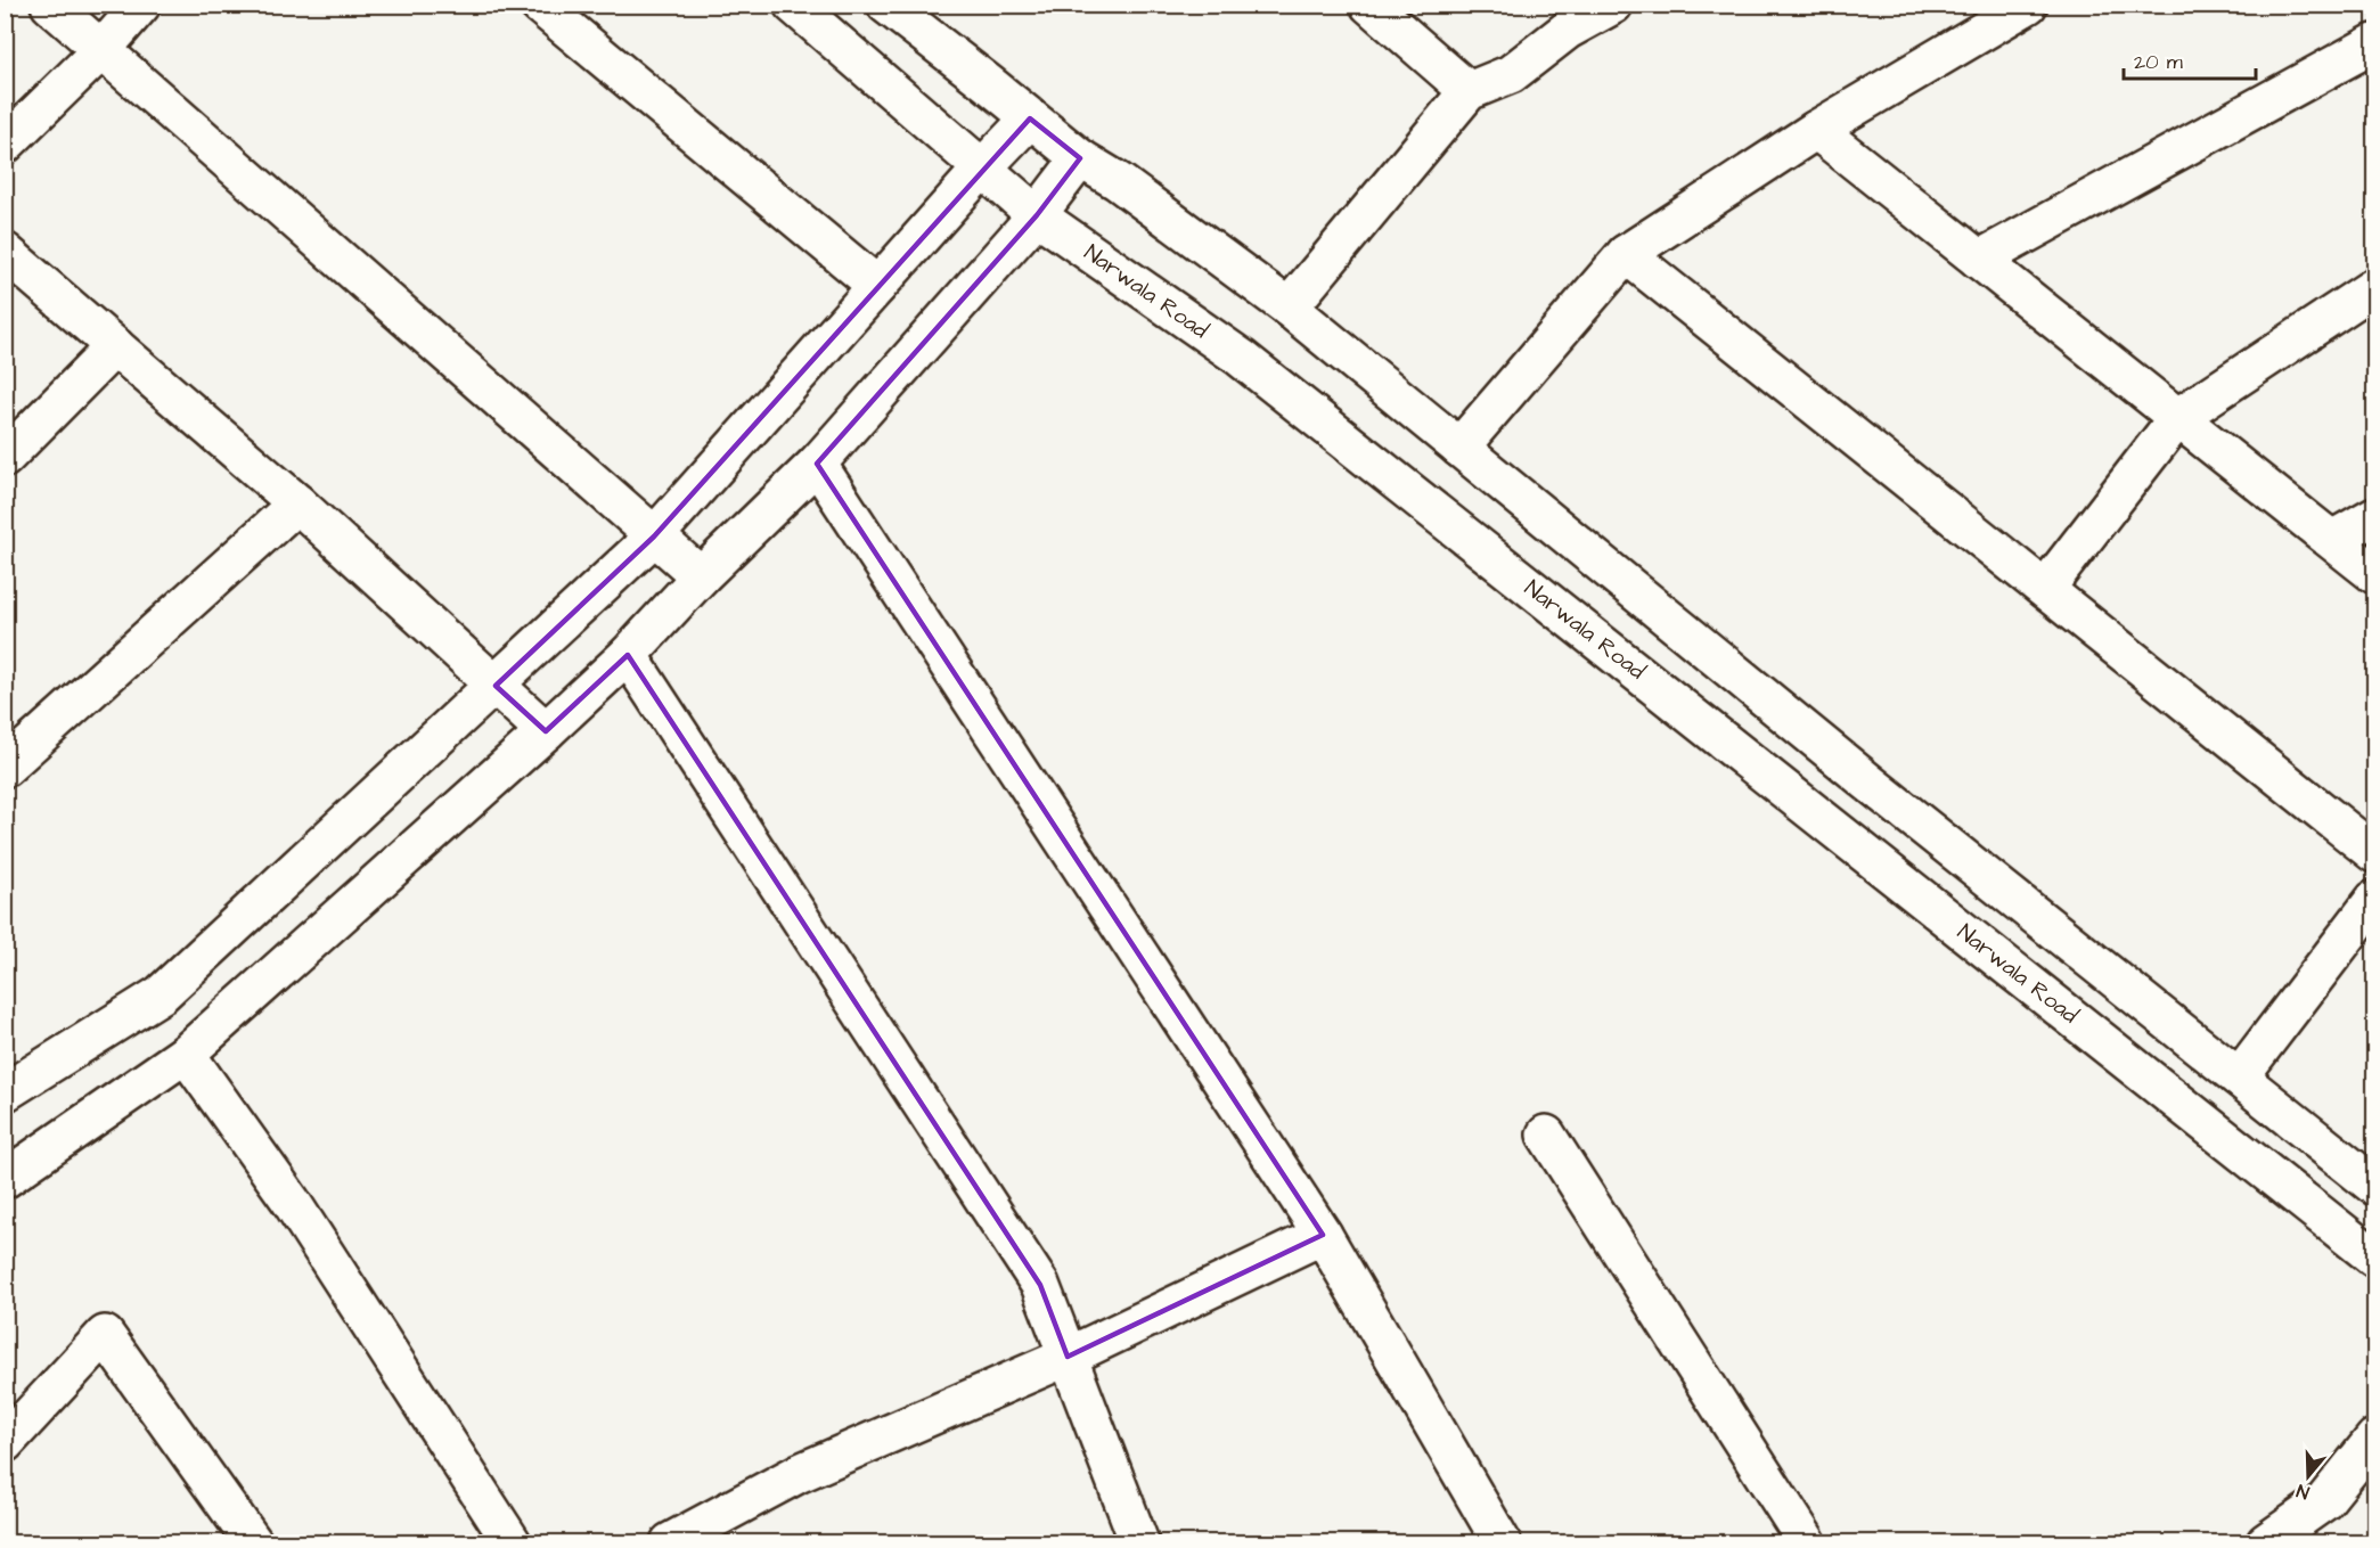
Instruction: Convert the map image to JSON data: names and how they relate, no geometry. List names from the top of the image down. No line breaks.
{"streets":{"street":["Narwala Road"]},"scale_bar":"20 m","north":"bottom"}
